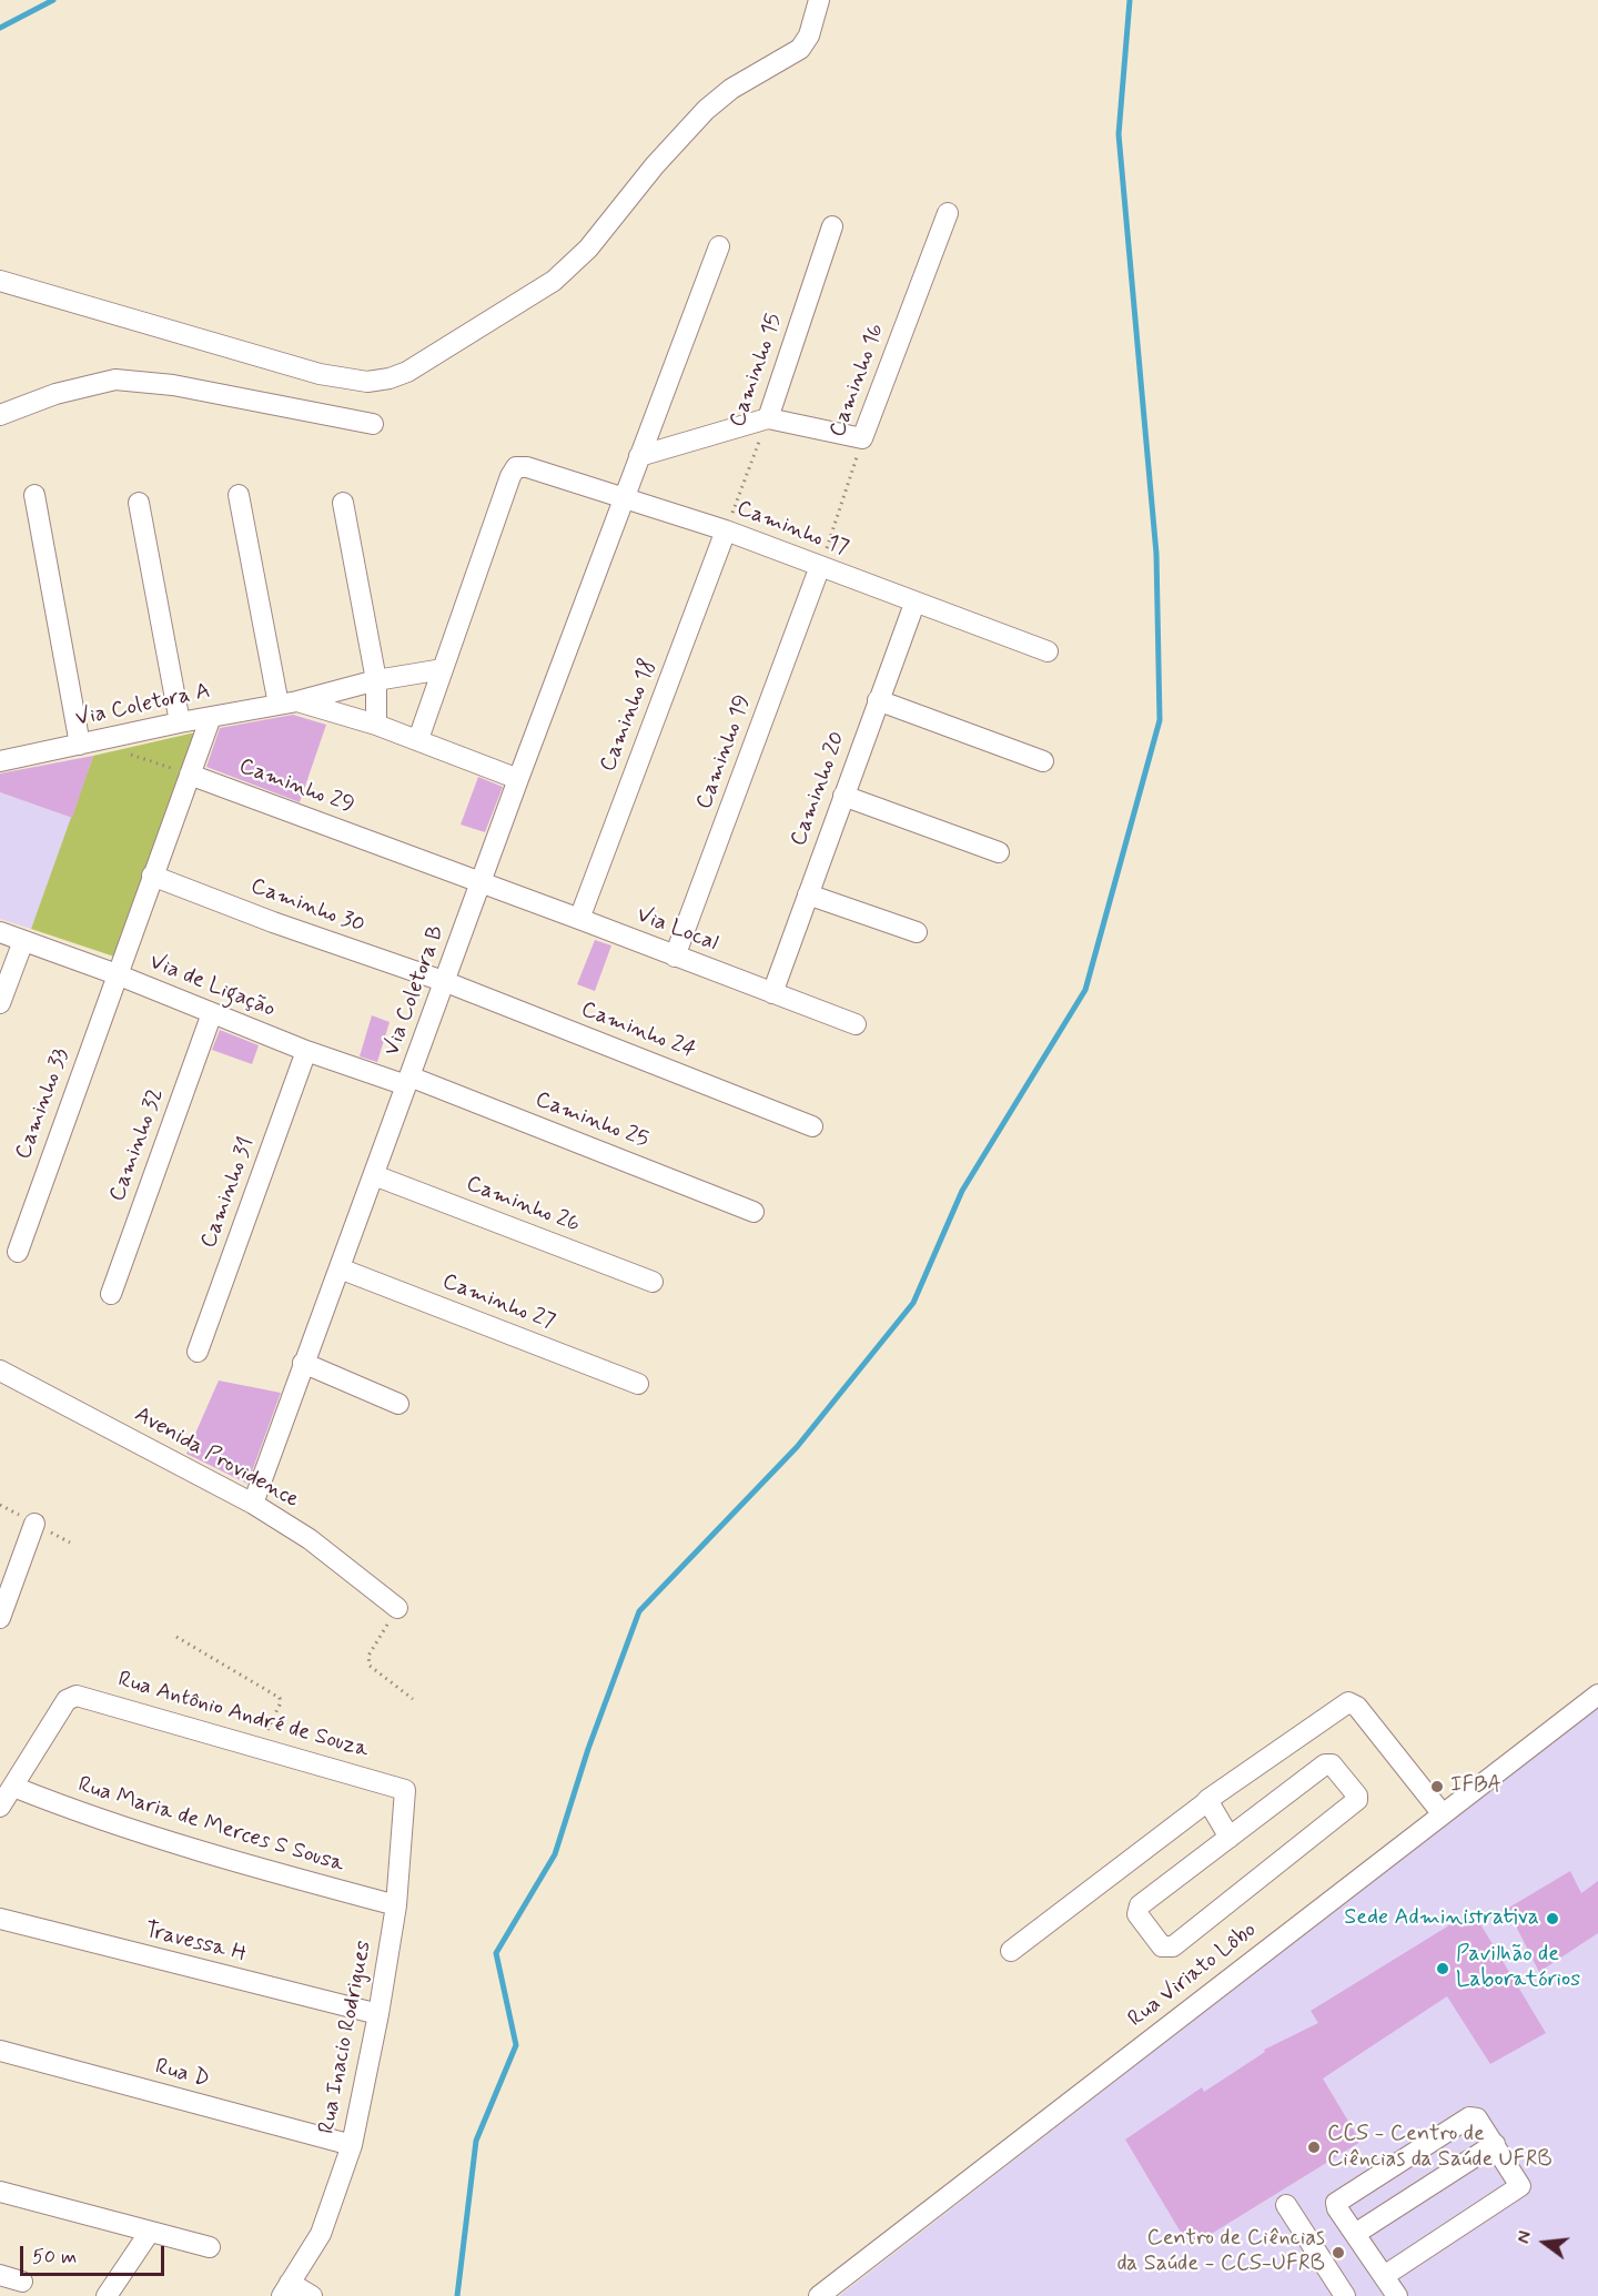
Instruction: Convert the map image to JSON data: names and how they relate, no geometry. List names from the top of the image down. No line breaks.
{"streets":{"street":["Caminho 15","Caminho 16","Caminho 17","Via Coletora A","Caminho 18","Caminho 19","Caminho 29","Caminho 20","Caminho 30","Via Local","Via de Ligação","Via Coletora B","Caminho 24","Caminho 33","Caminho 25","Caminho 32","Caminho 31","Caminho 26","Caminho 27","Avenida Providence","Rua Antônio André de Souza","Rua Maria de Merces S Sousa","Travessa H","Rua Viriato Lôbo","Rua Inacio Rodrigues","Rua D"]},"crossings":[["Caminho 15","Caminho 17"],["Caminho 15","Caminho 18"],["Caminho 16","Caminho 17"],["Caminho 16","Caminho 19"],["Caminho 17","Via Coletora A"],["Caminho 17","Caminho 18"],["Caminho 17","Caminho 19"],["Caminho 17","Caminho 20"],["Caminho 17","Via Coletora B"],["Via Coletora A","Via Coletora B"],["Via Coletora A","Caminho 33"],["Caminho 18","Via Local"],["Caminho 19","Via Local"],["Caminho 29","Via Local"],["Caminho 29","Via Coletora B"],["Caminho 29","Caminho 33"],["Caminho 20","Via Local"],["Caminho 30","Via Coletora B"],["Caminho 30","Caminho 24"],["Caminho 30","Caminho 33"],["Via Local","Via Coletora B"],["Via de Ligação","Via Coletora B"],["Via de Ligação","Caminho 33"],["Via de Ligação","Caminho 25"],["Via de Ligação","Caminho 32"],["Via de Ligação","Caminho 31"],["Via Coletora B","Caminho 24"],["Via Coletora B","Caminho 25"],["Via Coletora B","Caminho 26"],["Via Coletora B","Caminho 27"],["Via Coletora B","Avenida Providence"],["Rua Antônio André de Souza","Rua Maria de Merces S Sousa"],["Rua Antônio André de Souza","Rua Inacio Rodrigues"],["Rua Maria de Merces S Sousa","Rua Inacio Rodrigues"],["Travessa H","Rua Inacio Rodrigues"],["Rua Inacio Rodrigues","Rua D"]],"places":["IFBA","Sede Administrativa","Pavilhão de Laboratórios","CCS - Centro de Ciências da Saúde UFRB","Centro de Ciências da Saúde - CCS-UFRB"],"scale_bar":"50 m","north":"left"}
